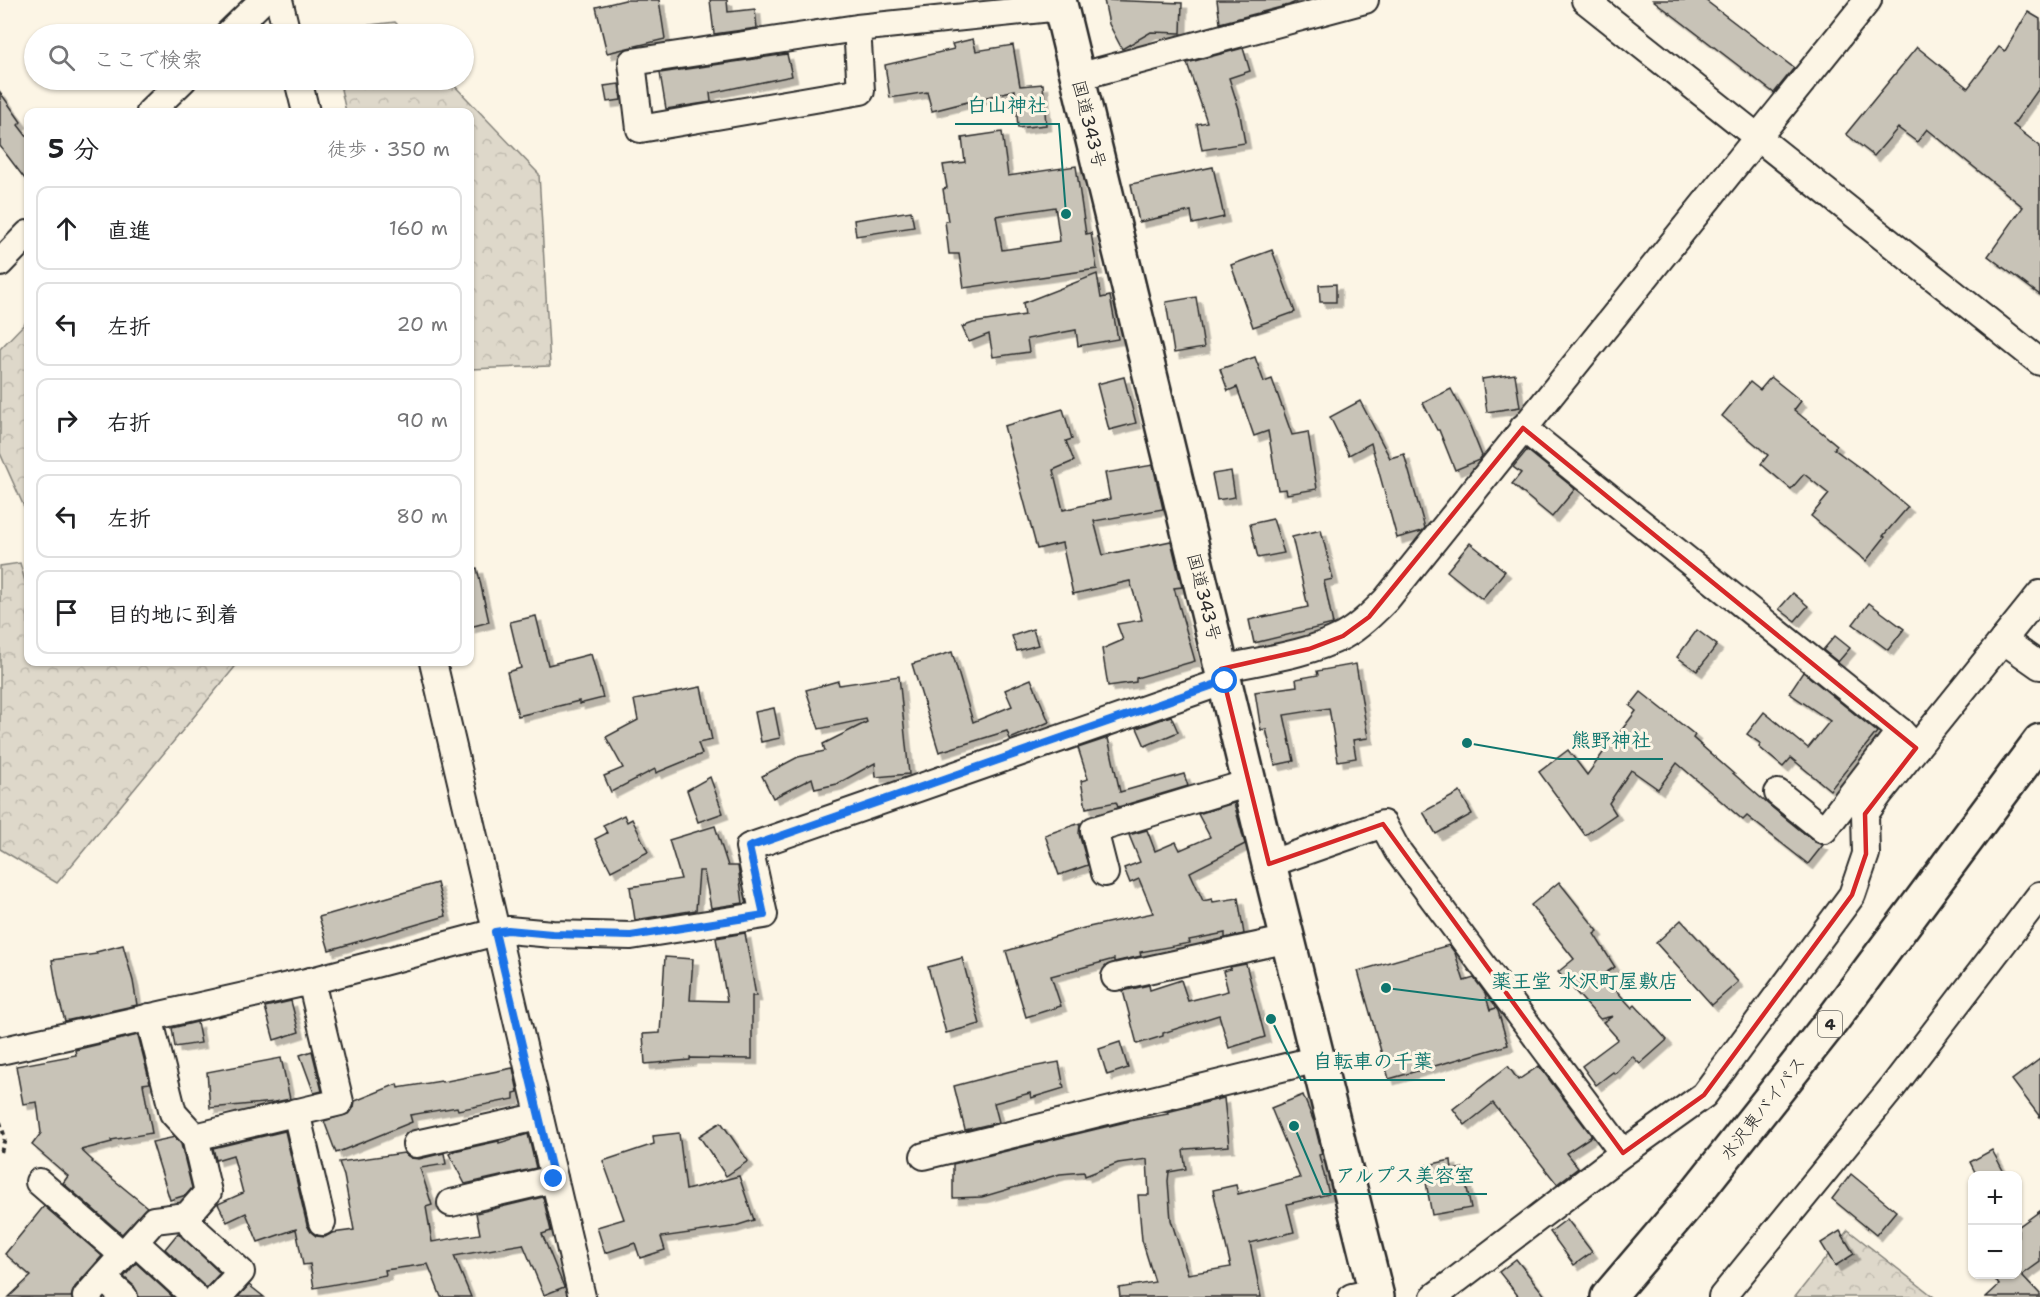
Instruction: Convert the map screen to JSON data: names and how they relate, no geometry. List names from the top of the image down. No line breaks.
{"streets":{"highway":["国道343号","4","水沢東バイパス"]},"places":["白山神社","熊野神社","薬王堂 水沢町屋敷店","自転車の千葉","アルプス美容室"],"page":{"search":"ここで検索","heading":["5 分","徒歩 · 350 m"],"list":[["直進","160 m"],["左折","20 m"],["右折","90 m"],["左折","80 m"],"目的地に到着"],"map_buttons":["+","−"]}}
